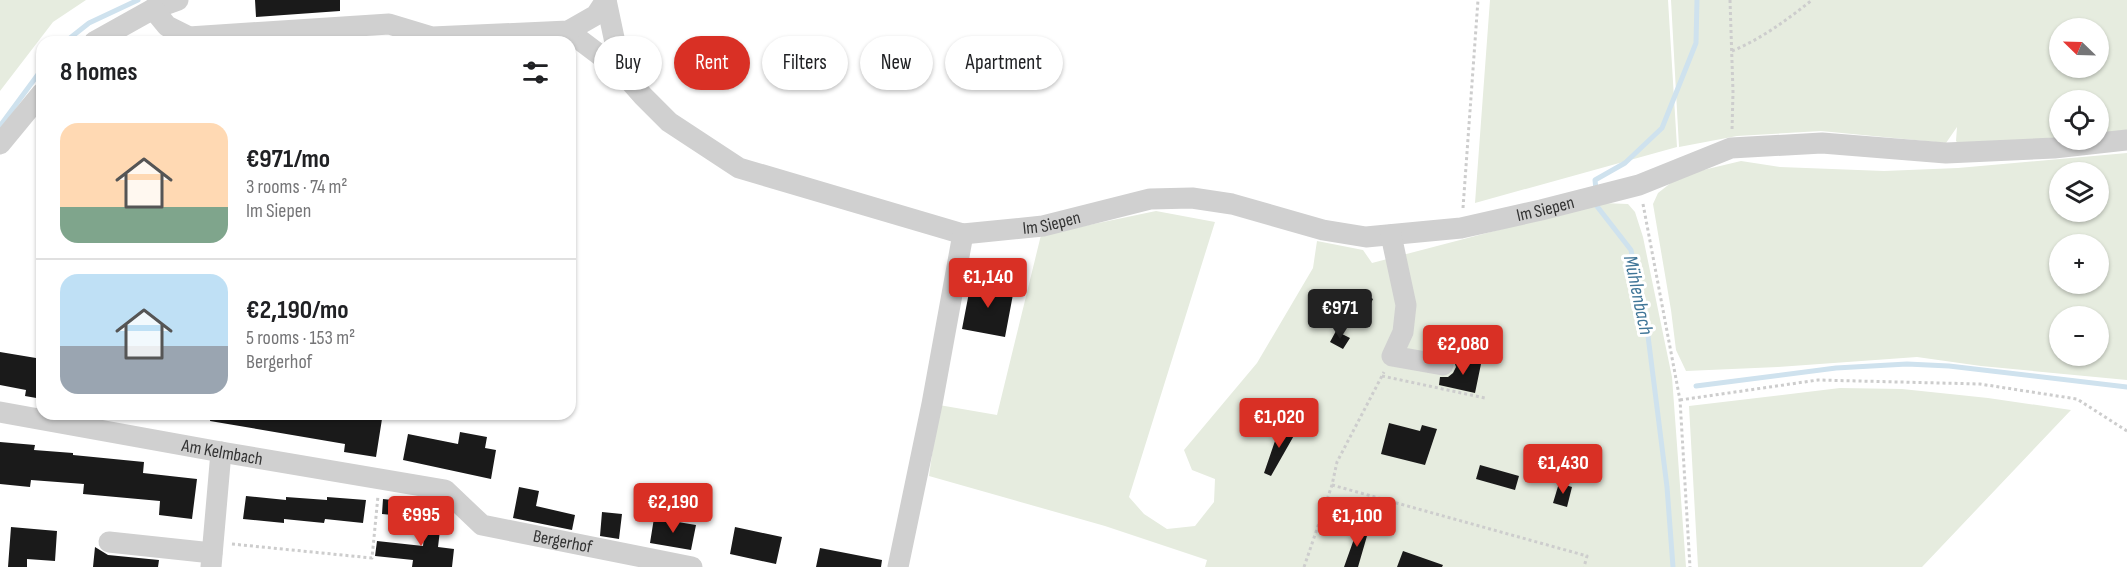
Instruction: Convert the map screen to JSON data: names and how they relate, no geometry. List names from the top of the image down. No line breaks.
{"streets":{"street":["Im Siepen","Am Kelmbach","Bergerhof"]},"crossings":[["Am Kelmbach","Bergerhof"]],"water":["Mühlenbach"],"north":"top left","page":{"map_buttons":["+","−"],"chip":["Buy","Rent","Filters","New","Apartment"],"heading":"8 homes","list":[{"name":"€971/mo","note":"3 rooms · 74 m² · Im Siepen"},{"name":"€2,190/mo","note":"5 rooms · 153 m² · Bergerhof"}],"price":["€1,140","€971","€2,080","€1,020","€1,430","€2,190","€995","€1,100"]}}
